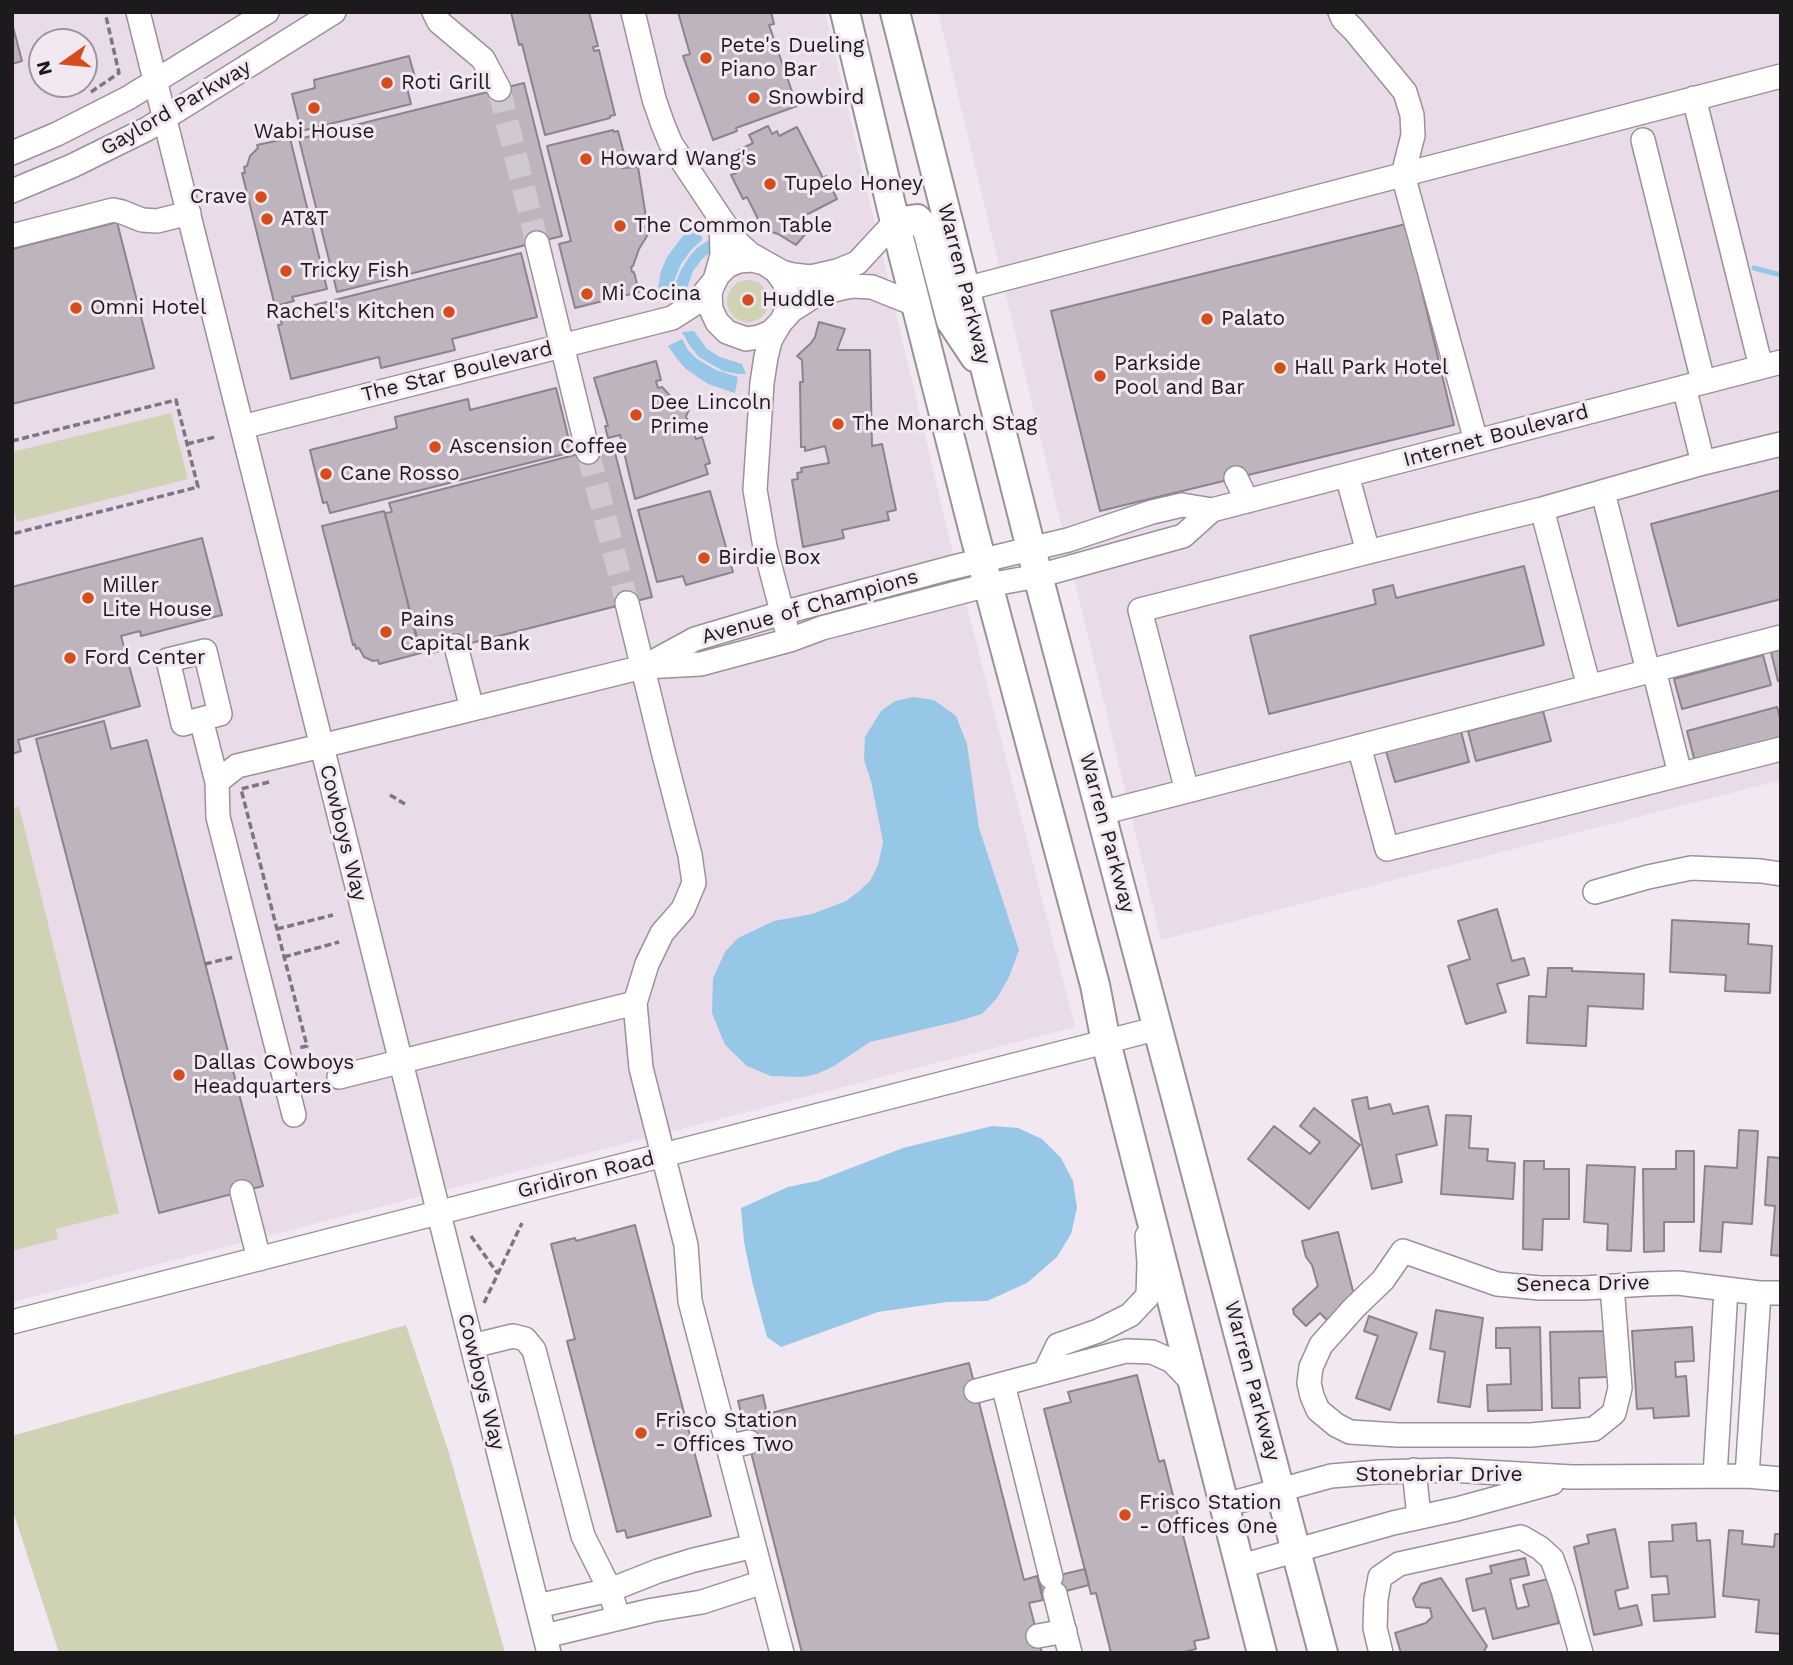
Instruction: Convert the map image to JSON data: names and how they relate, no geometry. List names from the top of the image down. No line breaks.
{"streets":{"main road":["Warren Parkway"],"street":["Gaylord Parkway","The Star Boulevard","Internet Boulevard","Avenue of Champions","Cowboys Way","Gridiron Road","Seneca Drive","Stonebriar Drive"]},"crossings":[["Gaylord Parkway","Cowboys Way"],["Warren Parkway","Internet Boulevard"],["Warren Parkway","Gridiron Road"],["Warren Parkway","Stonebriar Drive"],["The Star Boulevard","Cowboys Way"],["Internet Boulevard","Avenue of Champions"],["Avenue of Champions","Cowboys Way"],["Cowboys Way","Gridiron Road"],["Seneca Drive","Stonebriar Drive"]],"places":["Pete's Dueling Piano Bar","Roti Grill","Snowbird","Wabi House","Howard Wang's","Tupelo Honey","Crave","AT&T","The Common Table","Tricky Fish","Mi Cocina","Huddle","Omni Hotel","Rachel's Kitchen","Palato","Hall Park Hotel","Parkside Pool and Bar","Dee Lincoln Prime","The Monarch Stag","Ascension Coffee","Cane Rosso","Birdie Box","Miller Lite House","Pains Capital Bank","Ford Center","Dallas Cowboys Headquarters","Frisco Station - Offices Two","Frisco Station - Offices One"],"north":"left"}
